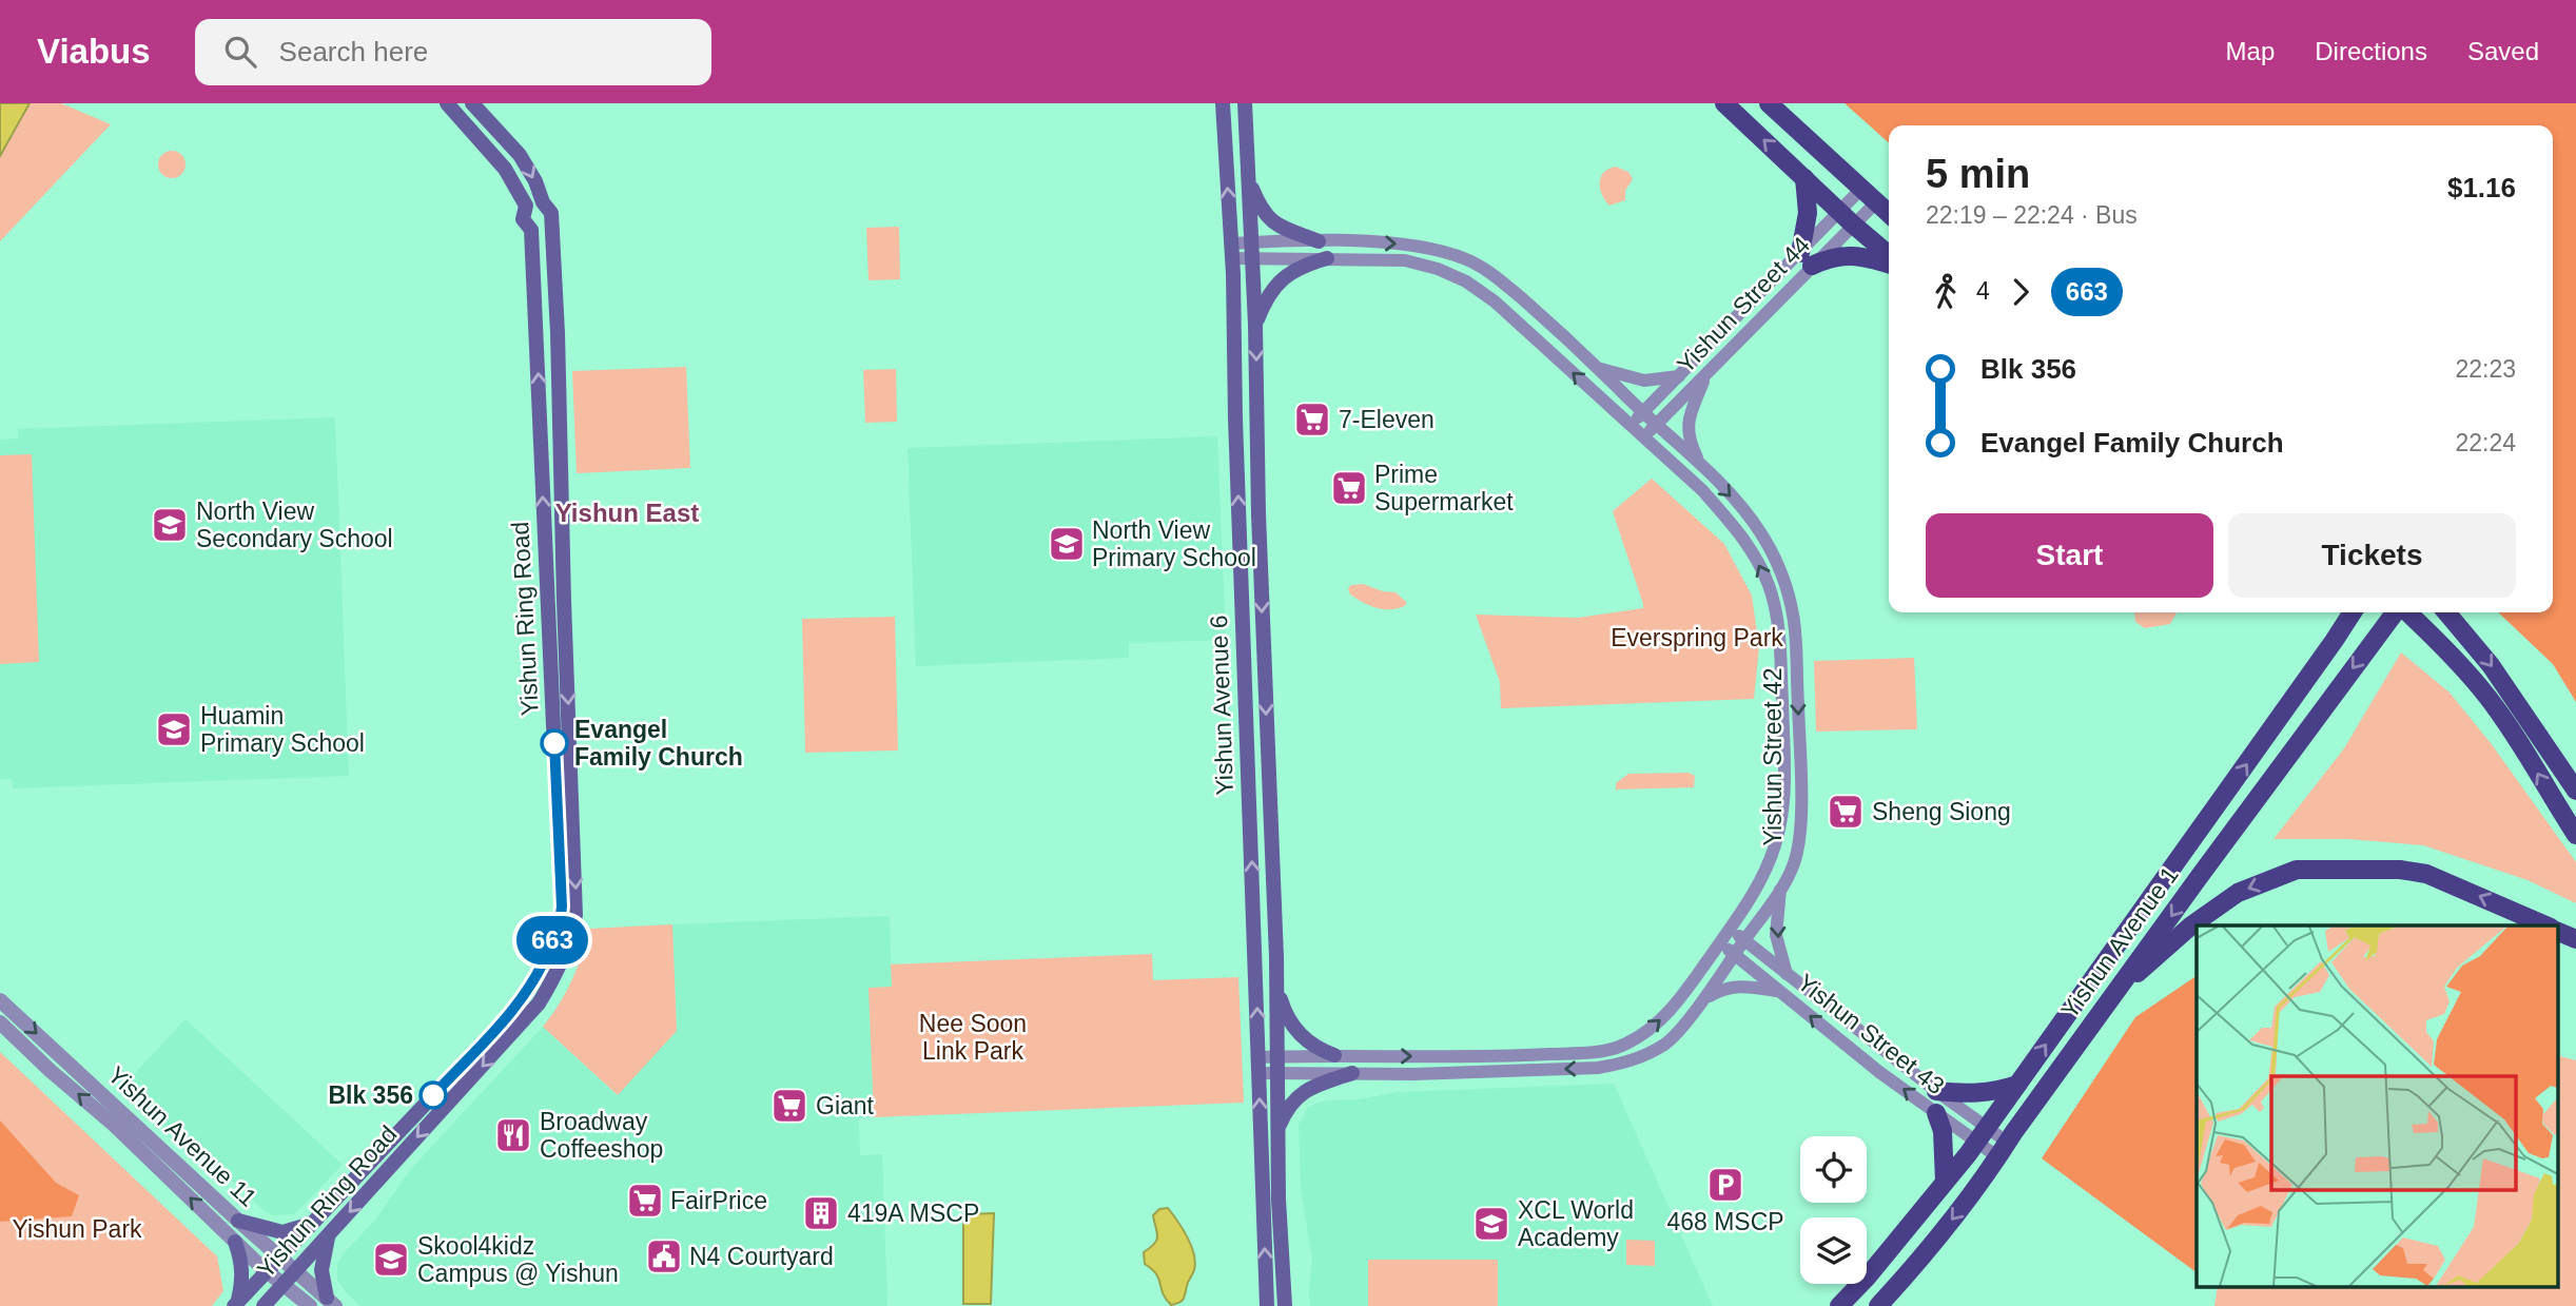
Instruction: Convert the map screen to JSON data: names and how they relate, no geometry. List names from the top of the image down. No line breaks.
{"streets":{"main road":["Yishun Ring Road","Yishun Avenue 6","Yishun Avenue 1"],"street":["Yishun Street 44","Yishun Street 42","Yishun Street 43","Yishun Avenue 11"]},"crossings":[["Yishun Street 44","Yishun Street 42"],["Yishun Ring Road","Yishun Avenue 11"],["Yishun Avenue 6","Yishun Street 42"],["Yishun Street 42","Yishun Street 43"],["Yishun Avenue 1","Yishun Street 43"]],"districts":["Yishun East"],"parks":["Everspring Park","Nee Soon Link Park","Yishun Park"],"places":{"supermarket":["7-Eleven","Prime Supermarket","Sheng Siong","Giant","FairPrice"],"school or university":["North View Secondary School","North View Primary School","Huamin Primary School","XCL World Academy","Skool4kidz Campus @ Yishun"],"other":["Evangel Family Church","Blk 356"],"restaurant":["Broadway Coffeeshop"],"parking":["468 MSCP"],"building":["419A MSCP"],"public building":["N4 Courtyard"]},"lines":["bus line 663"],"page":{"header":"Viabus","search":"Search here","nav":["Map","Directions","Saved"],"on_map":"663","heading":["5 min","22:19 – 22:24 · Bus","$1.16"],"legs":["4","663"],"list":[{"name":"Blk 356","value":"22:23"},{"name":"Evangel Family Church","value":"22:24"}],"buttons":["Start","Tickets"]}}
